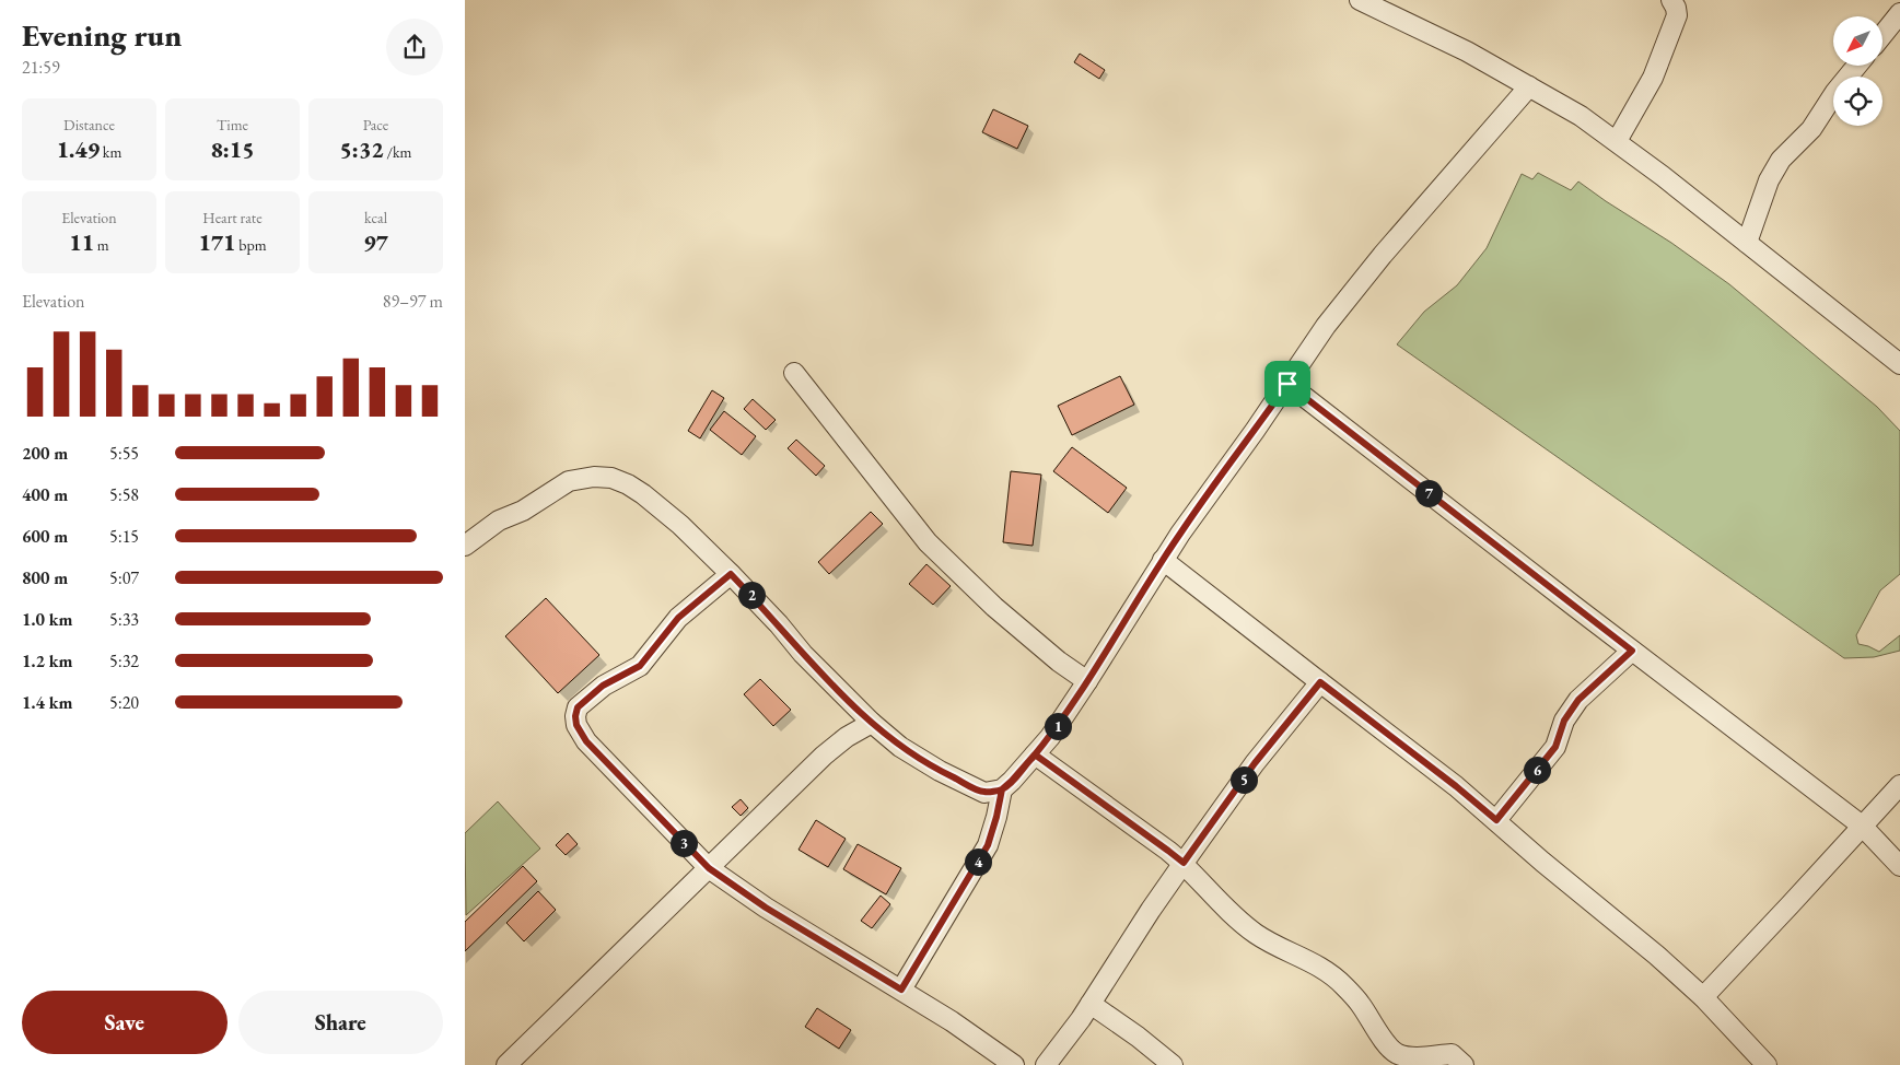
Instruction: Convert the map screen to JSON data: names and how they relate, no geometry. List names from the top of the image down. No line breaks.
{"north":"bottom left","page":{"heading":["Evening run","21:59"],"stats":[["Distance","1.49 km"],["Time","8:15"],["Pace","5:32 /km"],["Elevation","11 m"],["Heart rate","171 bpm"],["kcal","97"]],"chart":["Elevation","89–97 m"],"list":[{"name":"200 m","note":"5:55"},{"name":"400 m","note":"5:58"},{"name":"600 m","note":"5:15"},{"name":"800 m","note":"5:07"},{"name":"1.0 km","note":"5:33"},{"name":"1.2 km","note":"5:32"},{"name":"1.4 km","note":"5:20"}],"pins":["7","2","1","6","5","3","4"],"buttons":["Save","Share"]}}
